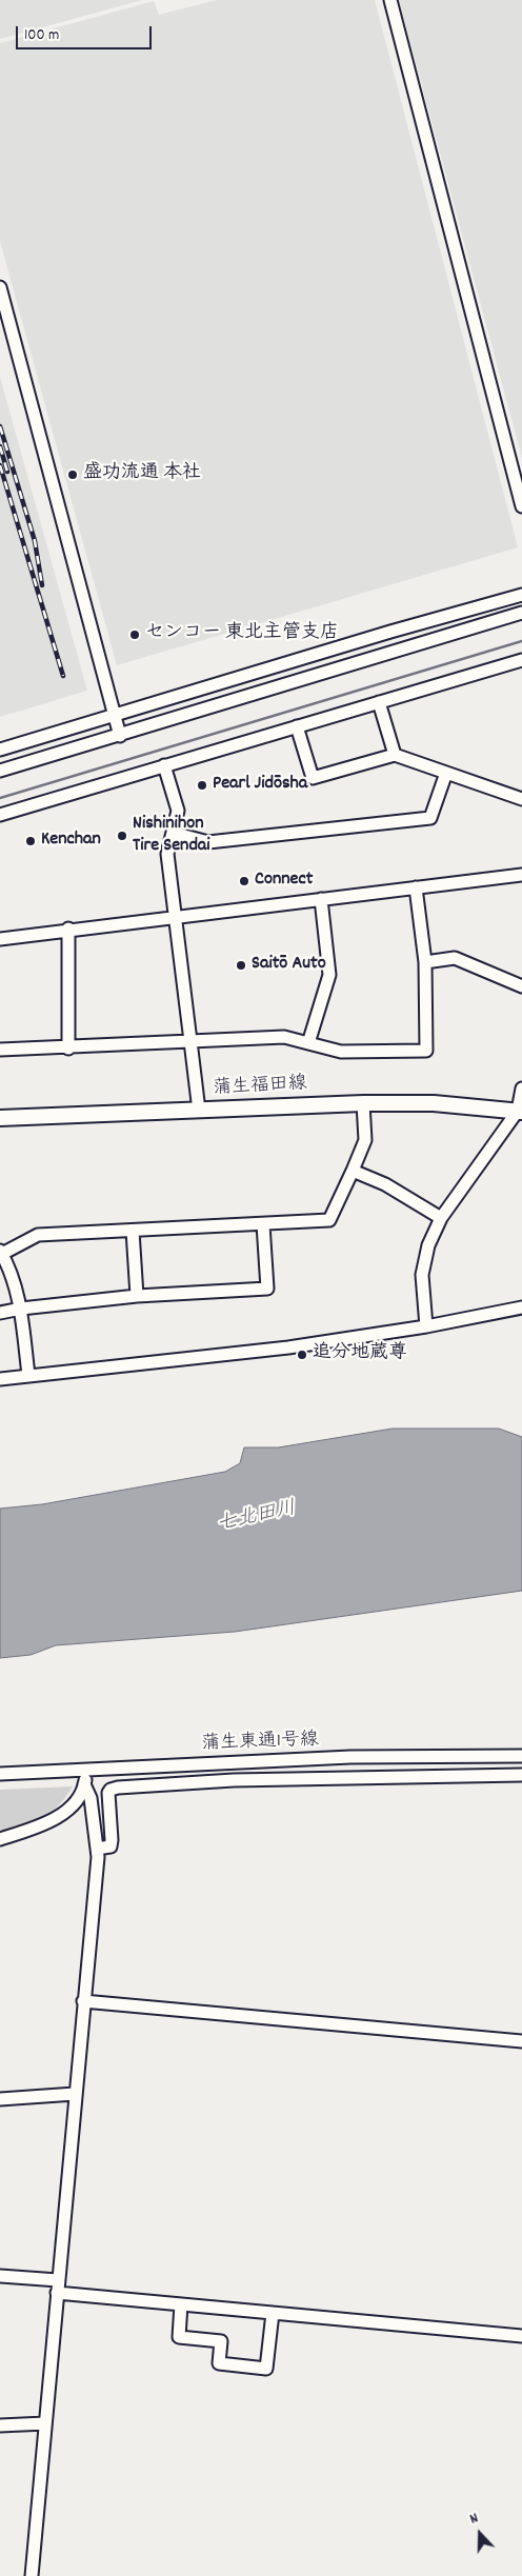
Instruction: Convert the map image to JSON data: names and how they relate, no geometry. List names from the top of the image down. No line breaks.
{"streets":{"main road":["蒲生福田線"],"street":["蒲生東通1号線"]},"water":["七北田川"],"places":["盛功流通 本社","センコー 東北主管支店","Pearl Jidōsha","Nishinihon Tire Sendai","Kenchan","Connect","Saitō Auto","追分地蔵尊"],"scale_bar":"100 m","north":"top"}
